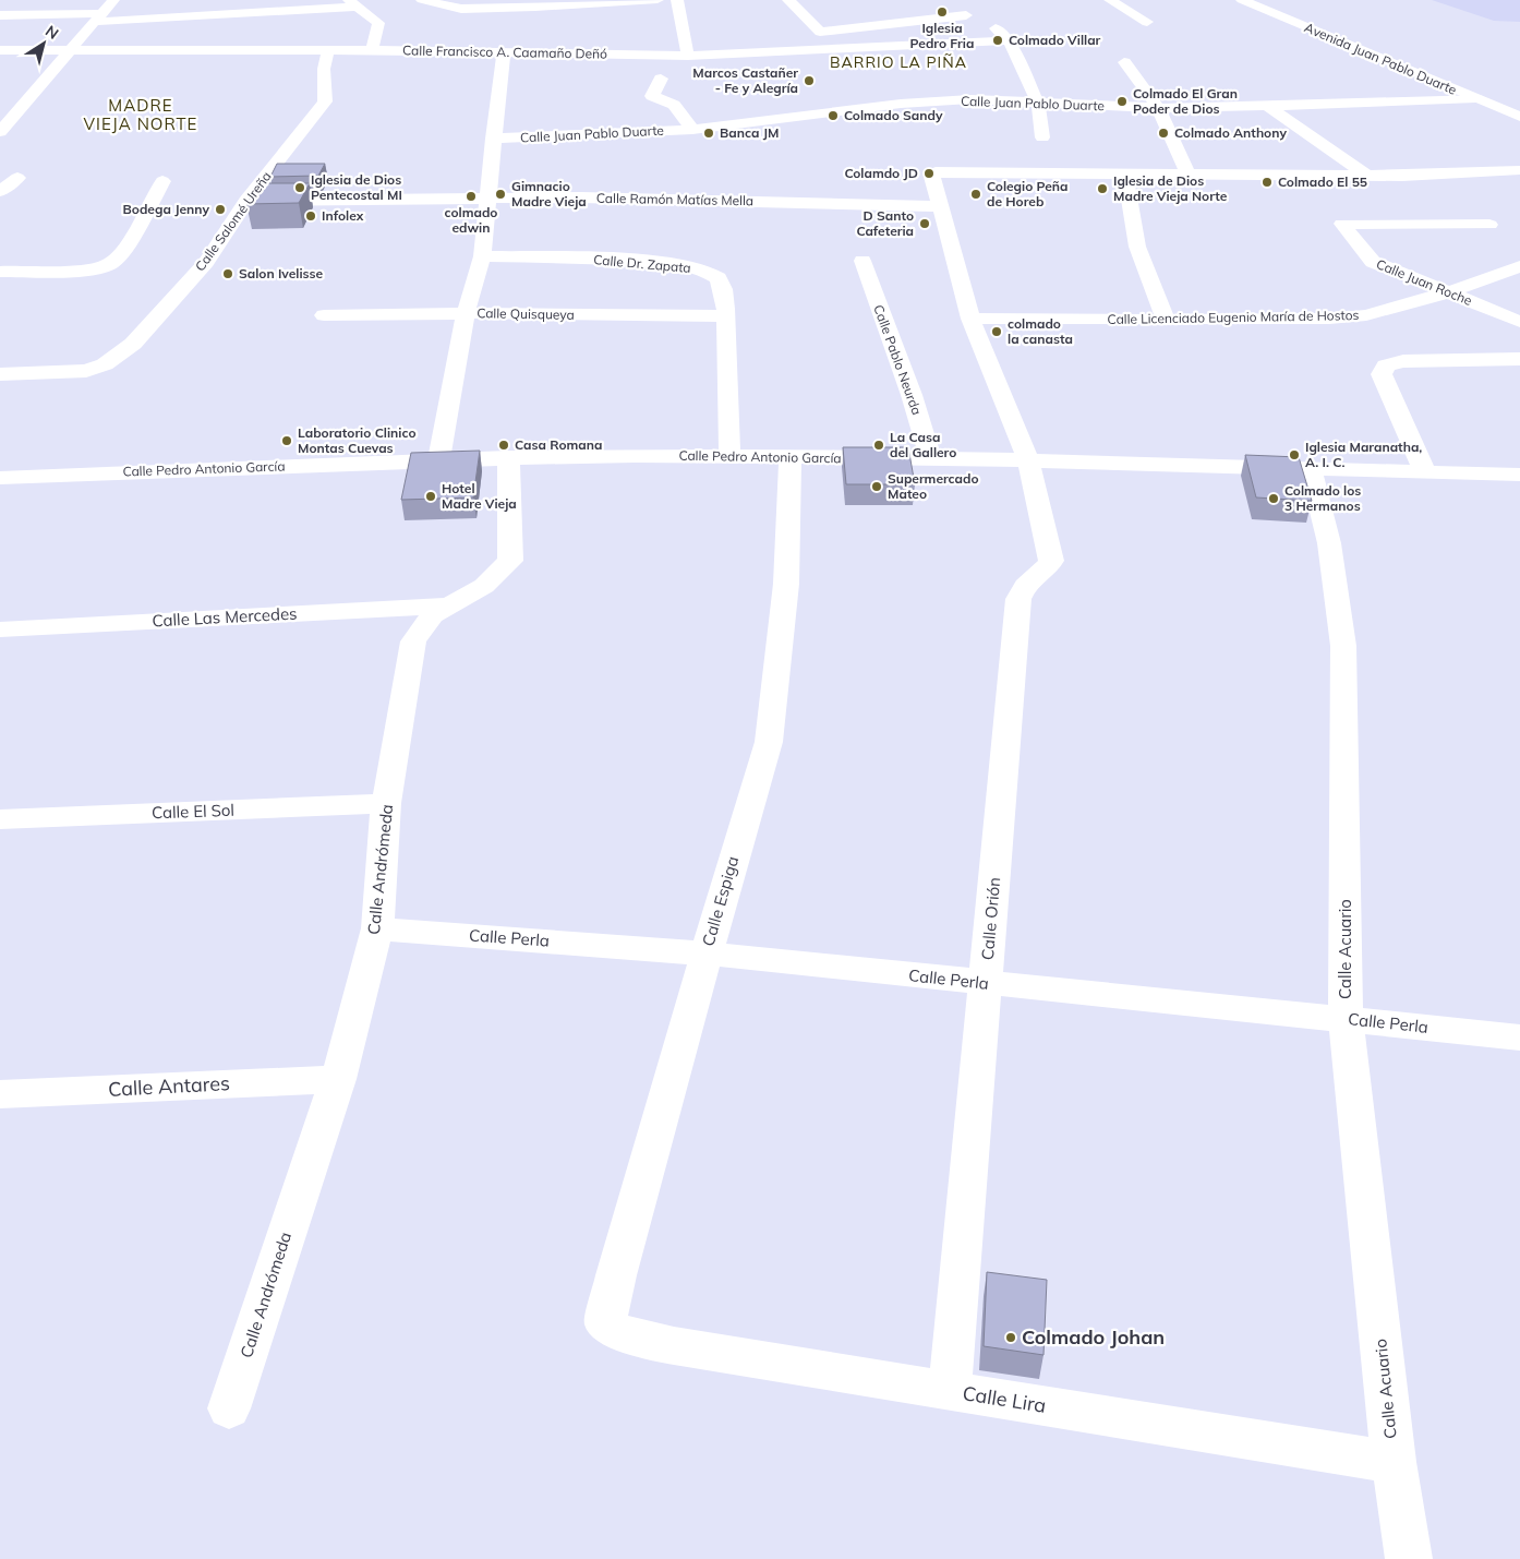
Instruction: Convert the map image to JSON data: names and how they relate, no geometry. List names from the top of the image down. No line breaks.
{"streets":{"street":["Calle Francisco A. Caamaño Deñó","Avenida Juan Pablo Duarte","Calle Juan Pablo Duarte","Calle Ramón Matías Mella","Calle Salomé Ureña","Calle Dr. Zapata","Calle Juan Roche","Calle Quisqueya","Calle Licenciado Eugenio María de Hostos","Calle Pablo Neurda","Calle Pedro Antonio García","Calle Las Mercedes","Calle El Sol","Calle Andrómeda","Calle Espiga","Calle Orión","Calle Perla","Calle Acuario","Calle Antares","Calle Lira"]},"crossings":[["Calle Francisco A. Caamaño Deñó","Calle Salomé Ureña"],["Avenida Juan Pablo Duarte","Calle Juan Pablo Duarte"],["Calle Ramón Matías Mella","Calle Salomé Ureña"],["Calle Dr. Zapata","Calle Quisqueya"],["Calle Dr. Zapata","Calle Pedro Antonio García"],["Calle Juan Roche","Calle Licenciado Eugenio María de Hostos"],["Calle Pablo Neurda","Calle Pedro Antonio García"],["Calle Pedro Antonio García","Calle Andrómeda"],["Calle Pedro Antonio García","Calle Espiga"],["Calle Pedro Antonio García","Calle Orión"],["Calle Pedro Antonio García","Calle Acuario"],["Calle Las Mercedes","Calle Andrómeda"],["Calle El Sol","Calle Andrómeda"],["Calle Andrómeda","Calle Perla"],["Calle Andrómeda","Calle Antares"],["Calle Espiga","Calle Perla"],["Calle Espiga","Calle Lira"],["Calle Orión","Calle Perla"],["Calle Orión","Calle Lira"],["Calle Perla","Calle Acuario"],["Calle Acuario","Calle Lira"]],"districts":["BARRIO LA PIÑA","MADRE VIEJA NORTE"],"places":["Iglesia Pedro Fria","Colmado Villar","Marcos Castañer - Fe y Alegría","Colmado El Gran Poder de Dios","Colmado Sandy","Banca JM","Colmado Anthony","Colamdo JD","Colmado El 55","Iglesia de Dios Pentecostal MI","Iglesia de Dios Madre Vieja Norte","Gimnacio Madre Vieja","Colegio Peña de Horeb","colmado edwin","Bodega Jenny","Infolex","D Santo Cafeteria","Salon Ivelisse","colmado la canasta","Laboratorio Clinico Montas Cuevas","Casa Romana","La Casa del Gallero","Iglesia Maranatha, A. I. C.","Supermercado Mateo","Hotel Madre Vieja","Colmado los 3 Hermanos","Colmado Johan"],"north":"top right"}
